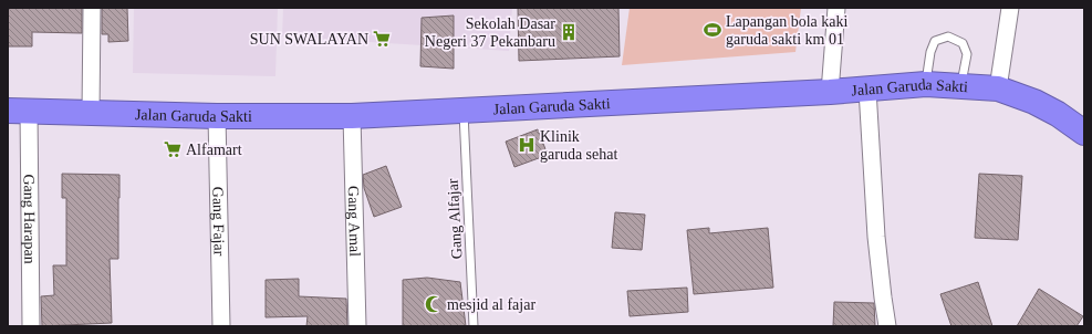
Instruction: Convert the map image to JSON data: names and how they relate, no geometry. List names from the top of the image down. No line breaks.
{"streets":{"highway":["Jalan Garuda Sakti"],"street":["Gang Harapan","Gang Fajar","Gang Amal"],"lane":["Gang Alfajar"]},"crossings":[["Jalan Garuda Sakti","Gang Harapan"],["Jalan Garuda Sakti","Gang Alfajar"],["Jalan Garuda Sakti","Gang Fajar"],["Jalan Garuda Sakti","Gang Amal"]],"places":{"sports":["Lapangan bola kaki garuda sakti km 01"],"building":["Sekolah Dasar Negeri 37 Pekanbaru"],"supermarket":["SUN SWALAYAN","Alfamart"],"hospital":["Klinik garuda sehat"],"mosque":["mesjid al fajar"]}}
